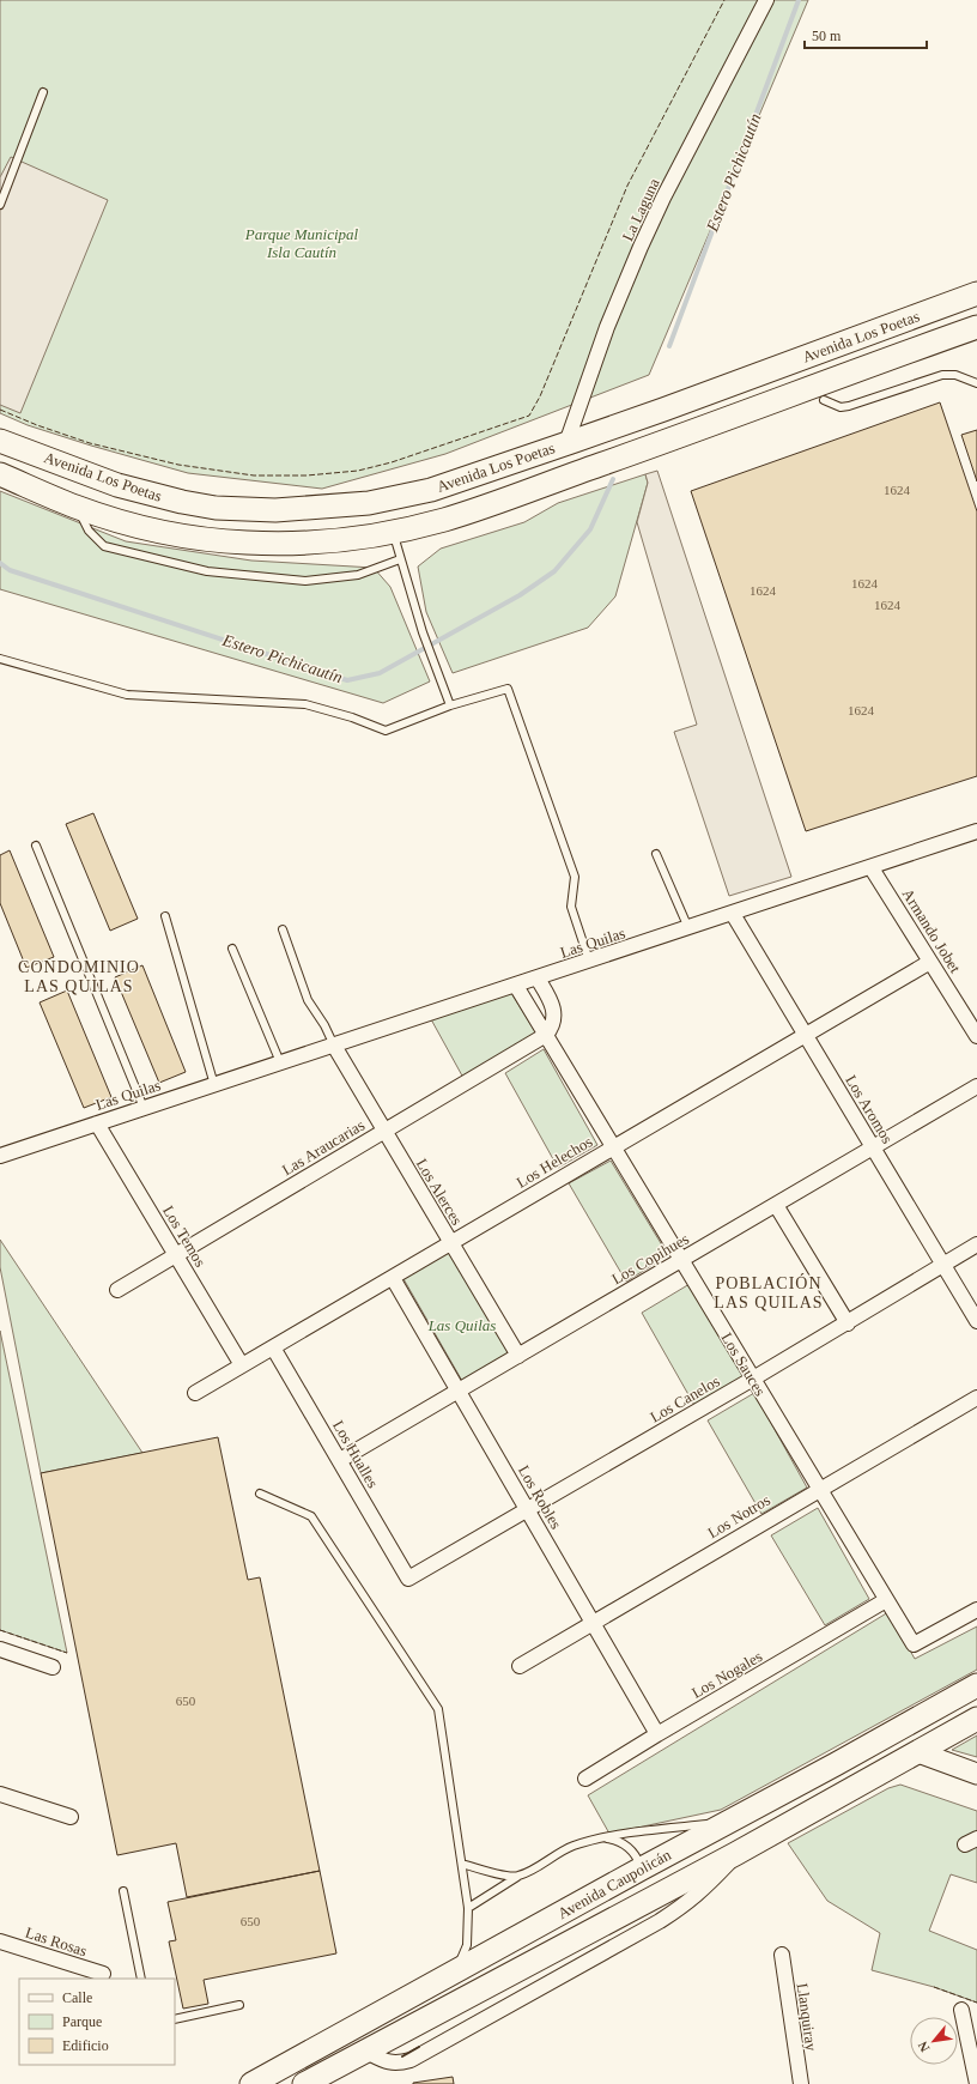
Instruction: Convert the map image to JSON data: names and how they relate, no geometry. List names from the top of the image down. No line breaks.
{"streets":{"main road":["Avenida Los Poetas","Avenida Caupolicán"],"street":["La Laguna","Armando Jobet","Las Quilas","Los Aromos","Las Araucarias","Los Helechos","Los Alerces","Los Temos","Los Copihues","Los Sauces","Los Canelos","Los Hualles","Los Robles","Los Notros","Los Nogales","Las Rosas","Llanquiray"]},"crossings":[["La Laguna","Avenida Los Poetas"],["Armando Jobet","Las Quilas"],["Armando Jobet","Los Helechos"],["Las Quilas","Los Aromos"],["Las Quilas","Los Alerces"],["Las Quilas","Los Temos"],["Las Quilas","Los Sauces"],["Los Aromos","Los Helechos"],["Los Aromos","Los Copihues"],["Los Aromos","Los Canelos"],["Las Araucarias","Los Alerces"],["Las Araucarias","Los Temos"],["Las Araucarias","Los Sauces"],["Los Helechos","Los Alerces"],["Los Helechos","Los Temos"],["Los Helechos","Los Sauces"],["Los Helechos","Los Hualles"],["Los Helechos","Los Robles"],["Los Alerces","Los Copihues"],["Los Copihues","Los Sauces"],["Los Copihues","Los Hualles"],["Los Copihues","Los Robles"],["Los Sauces","Los Canelos"],["Los Sauces","Los Notros"],["Los Sauces","Los Nogales"],["Los Canelos","Los Hualles"],["Los Canelos","Los Robles"],["Los Robles","Los Notros"],["Los Robles","Los Nogales"]],"districts":["CONDOMINIO LAS QUILAS","POBLACIÓN LAS QUILAS"],"water":["Estero Pichicautín"],"parks":["Parque Municipal Isla Cautín","Las Quilas"],"house_numbers":["1624","1624","1624","1624","1624","650","650"],"legend":["Calle","Parque","Edificio"],"scale_bar":"50 m","north":"bottom left"}
